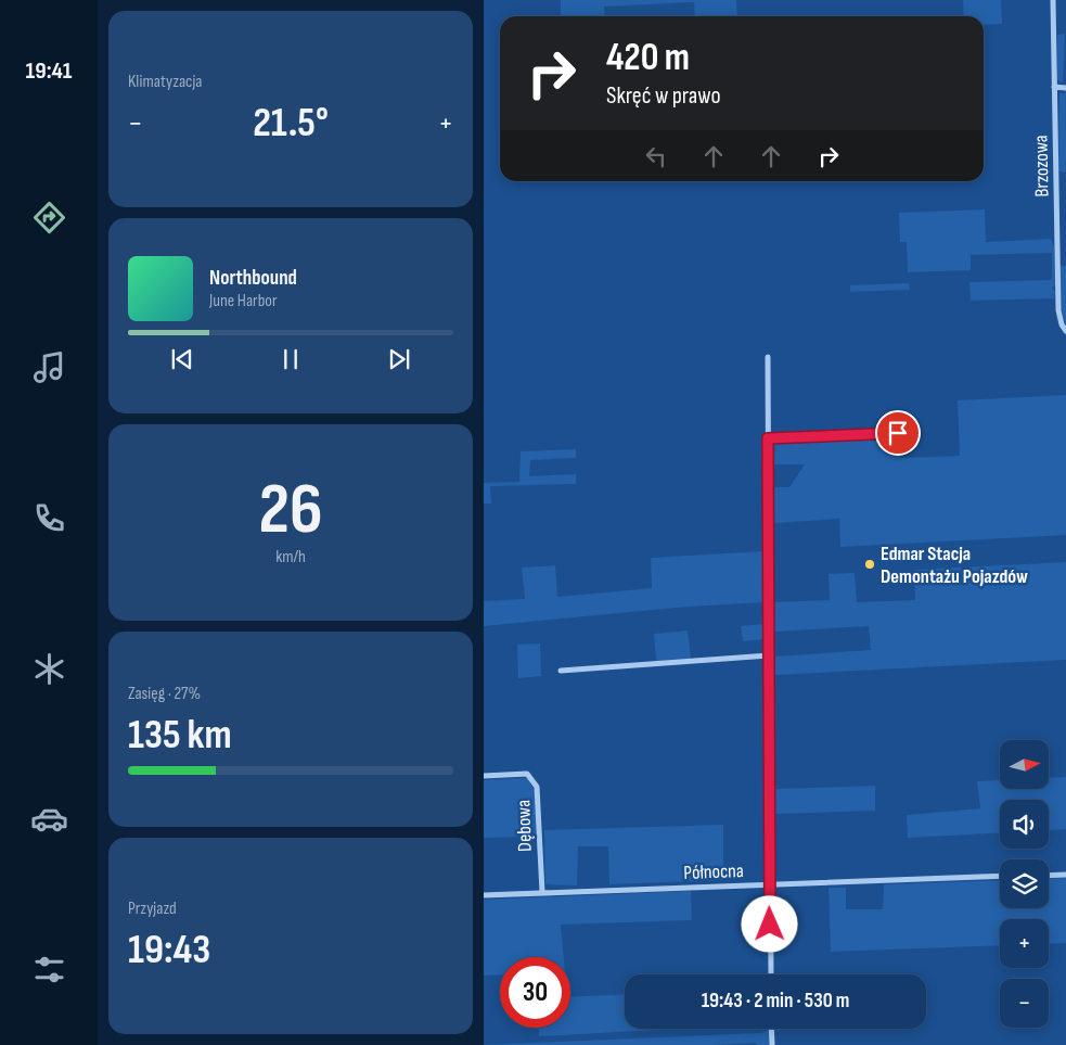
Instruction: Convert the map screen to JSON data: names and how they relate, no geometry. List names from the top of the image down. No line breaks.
{"streets":{"street":["Brzozowa","Dębowa","Północna"]},"crossings":[["Dębowa","Północna"]],"places":["Edmar Stacja Demontażu Pojazdów"],"north":"right","page":{"tabs":"19:41","tile":["Klimatyzacja",["26","km/h"],["Zasięg · 27%","135 km"],["Przyjazd","19:43"]],"turn":["420 m","Skręć w prawo"],"heat":["−","21.5°","+"],"song":["Northbound","June Harbor"],"map_buttons":["+","−"],"limit":"30","trip":"19:43 · 2 min · 530 m"}}
